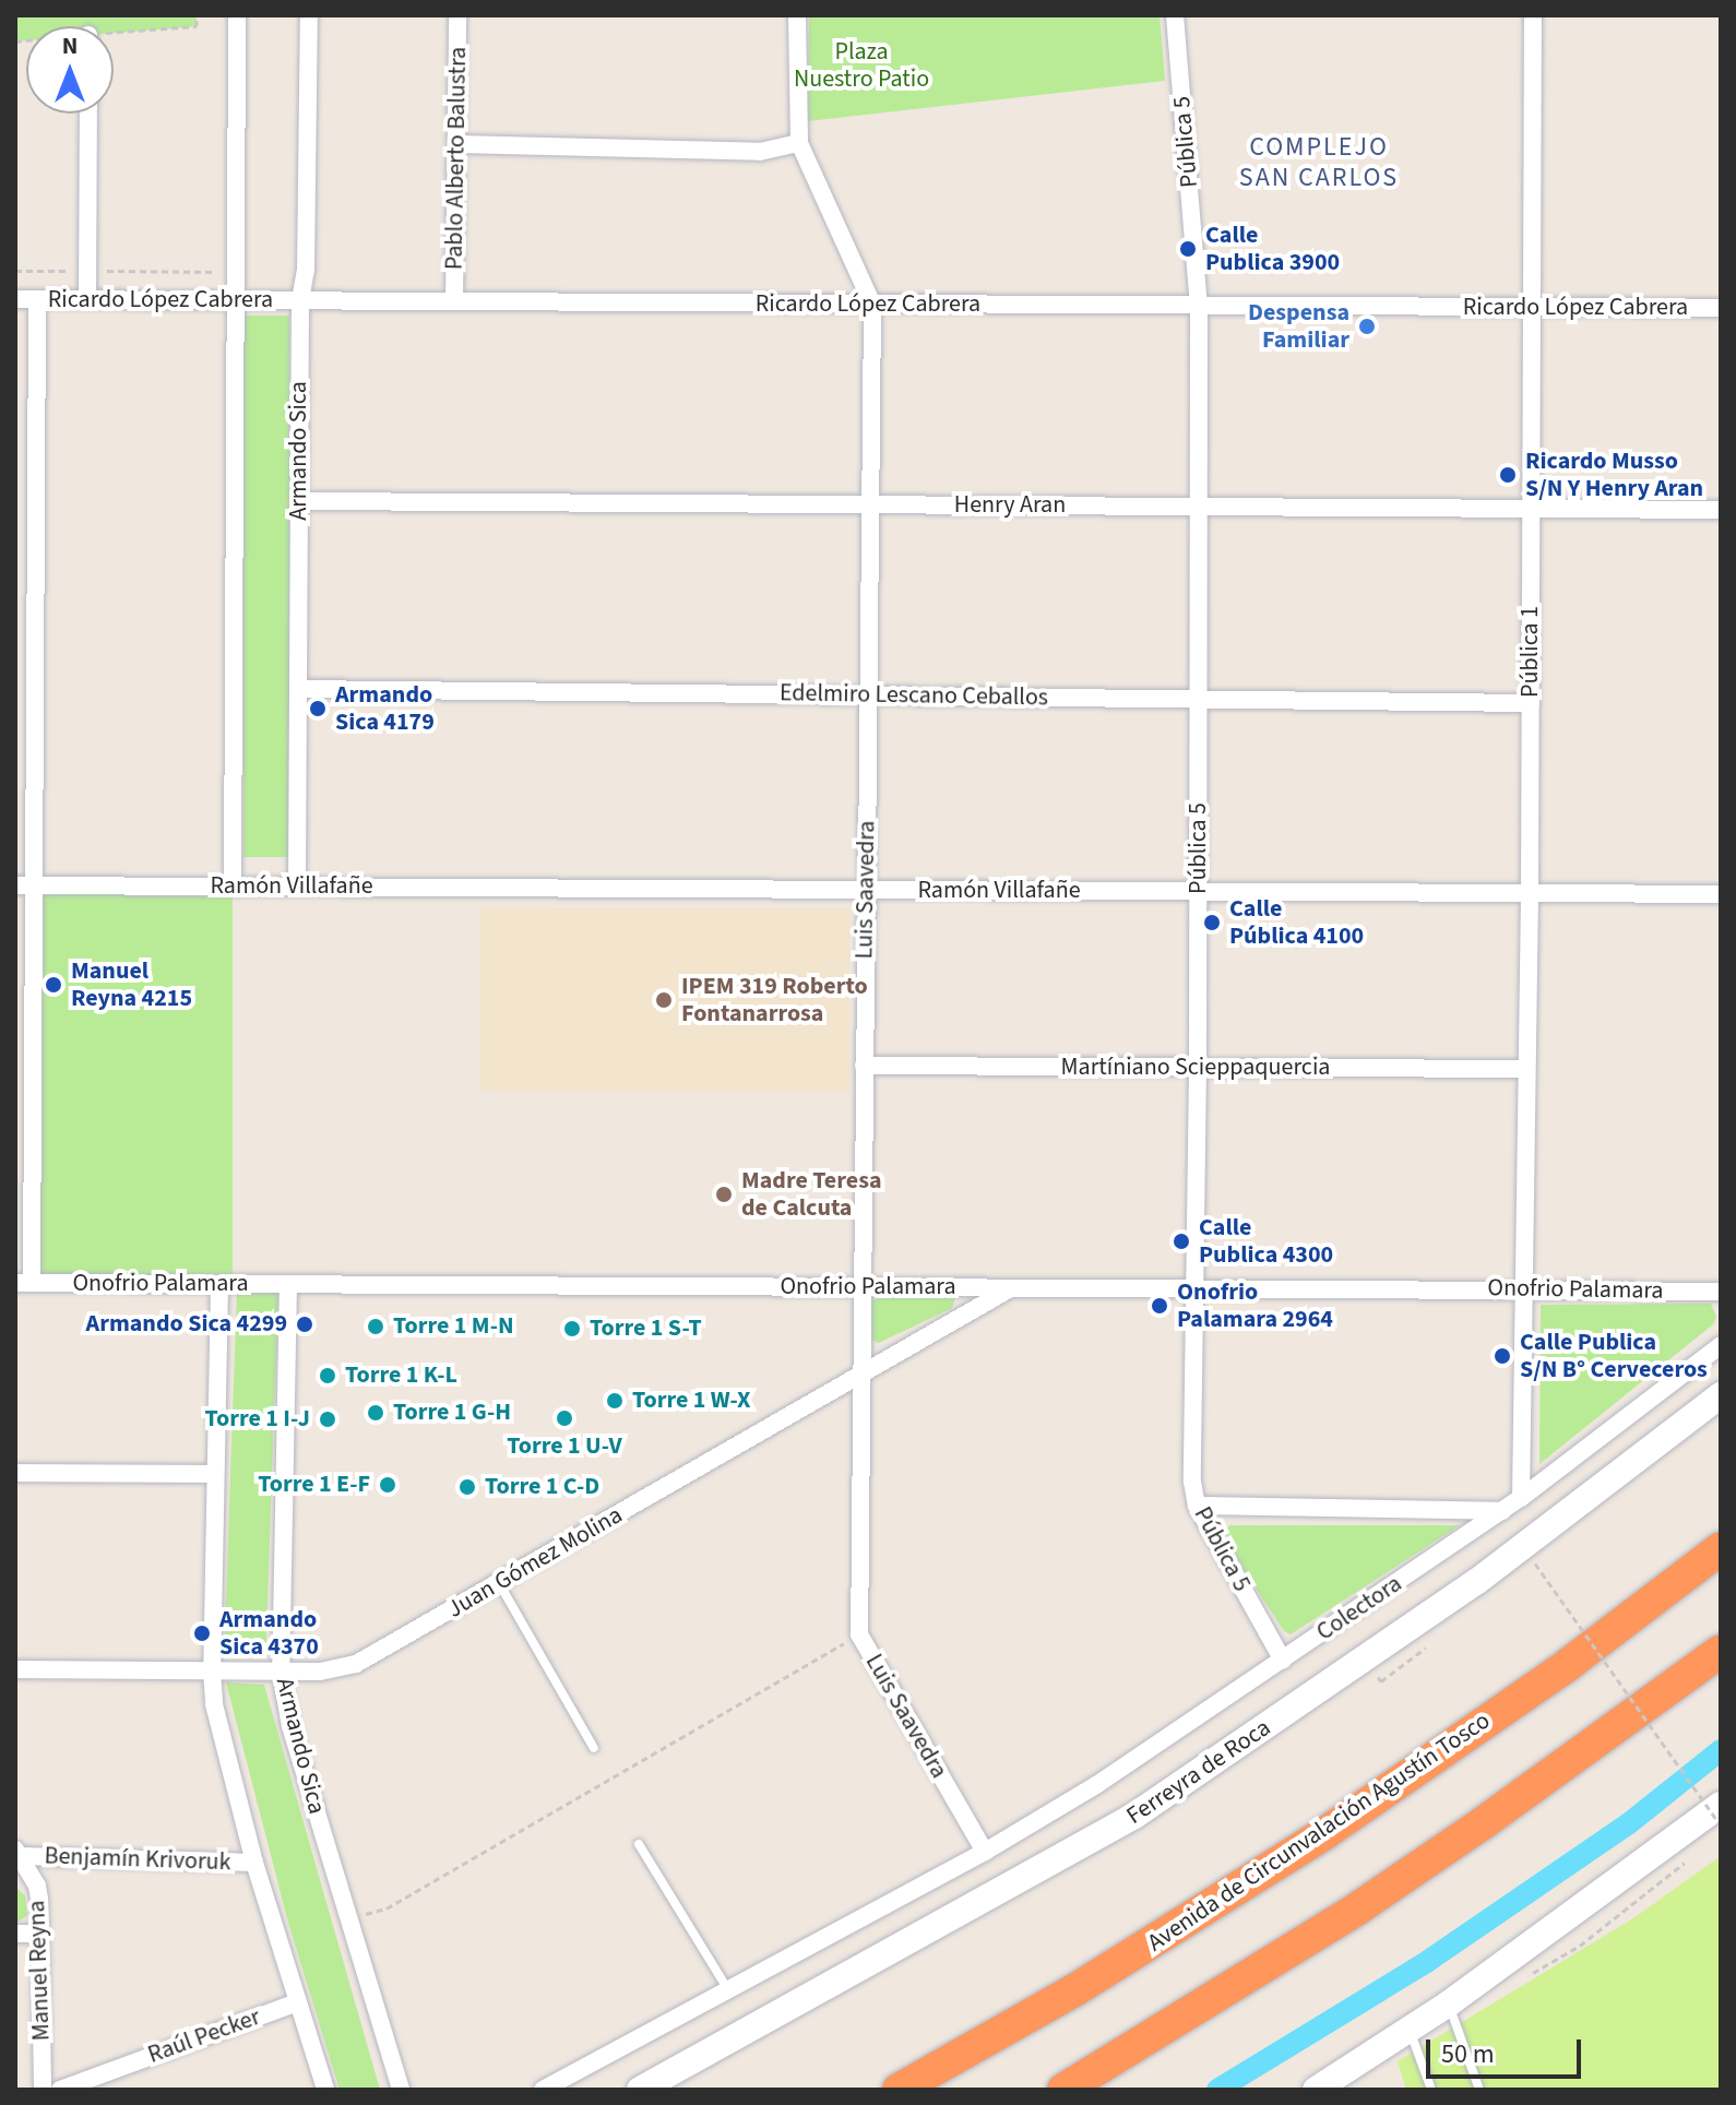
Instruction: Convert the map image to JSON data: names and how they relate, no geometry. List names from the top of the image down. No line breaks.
{"streets":{"highway":["Avenida de Circunvalación Agustín Tosco"],"street":["Pública 5","Pablo Alberto Balustra","Ricardo López Cabrera","Armando Sica","Henry Aran","Pública 1","Edelmiro Lescano Ceballos","Ramón Villafañe","Luis Saavedra","Martíniano Scieppaquercia","Onofrio Palamara","Juan Gómez Molina","Colectora","Ferreyra de Roca","Benjamín Krivoruk","Manuel Reyna","Raúl Pecker"]},"crossings":[["Pública 5","Ricardo López Cabrera"],["Pública 5","Henry Aran"],["Pública 5","Edelmiro Lescano Ceballos"],["Pública 5","Ramón Villafañe"],["Pública 5","Martíniano Scieppaquercia"],["Pública 5","Onofrio Palamara"],["Pública 5","Colectora"],["Pablo Alberto Balustra","Ricardo López Cabrera"],["Ricardo López Cabrera","Armando Sica"],["Ricardo López Cabrera","Pública 1"],["Ricardo López Cabrera","Luis Saavedra"],["Armando Sica","Henry Aran"],["Armando Sica","Edelmiro Lescano Ceballos"],["Armando Sica","Ramón Villafañe"],["Armando Sica","Onofrio Palamara"],["Armando Sica","Juan Gómez Molina"],["Henry Aran","Pública 1"],["Henry Aran","Luis Saavedra"],["Pública 1","Edelmiro Lescano Ceballos"],["Pública 1","Ramón Villafañe"],["Pública 1","Martíniano Scieppaquercia"],["Pública 1","Onofrio Palamara"],["Pública 1","Colectora"],["Edelmiro Lescano Ceballos","Luis Saavedra"],["Ramón Villafañe","Luis Saavedra"],["Luis Saavedra","Martíniano Scieppaquercia"],["Luis Saavedra","Onofrio Palamara"],["Luis Saavedra","Juan Gómez Molina"],["Luis Saavedra","Colectora"],["Onofrio Palamara","Juan Gómez Molina"],["Benjamín Krivoruk","Manuel Reyna"]],"districts":["COMPLEJO SAN CARLOS"],"parks":["Plaza Nuestro Patio"],"places":["Calle Publica 3900","Despensa Familiar","Ricardo Musso S/N Y Henry Aran","Armando Sica 4179","Calle Pública 4100","Manuel Reyna 4215","IPEM 319 Roberto Fontanarrosa","Madre Teresa de Calcuta","Calle Publica 4300","Onofrio Palamara 2964","Armando Sica 4299","Torre 1 M-N","Torre 1 S-T","Calle Publica S/N B° Cerveceros","Torre 1 K-L","Torre 1 W-X","Torre 1 G-H","Torre 1 U-V","Torre 1 I-J","Torre 1 E-F","Torre 1 C-D","Armando Sica 4370"],"scale_bar":"50 m","north":"top"}
